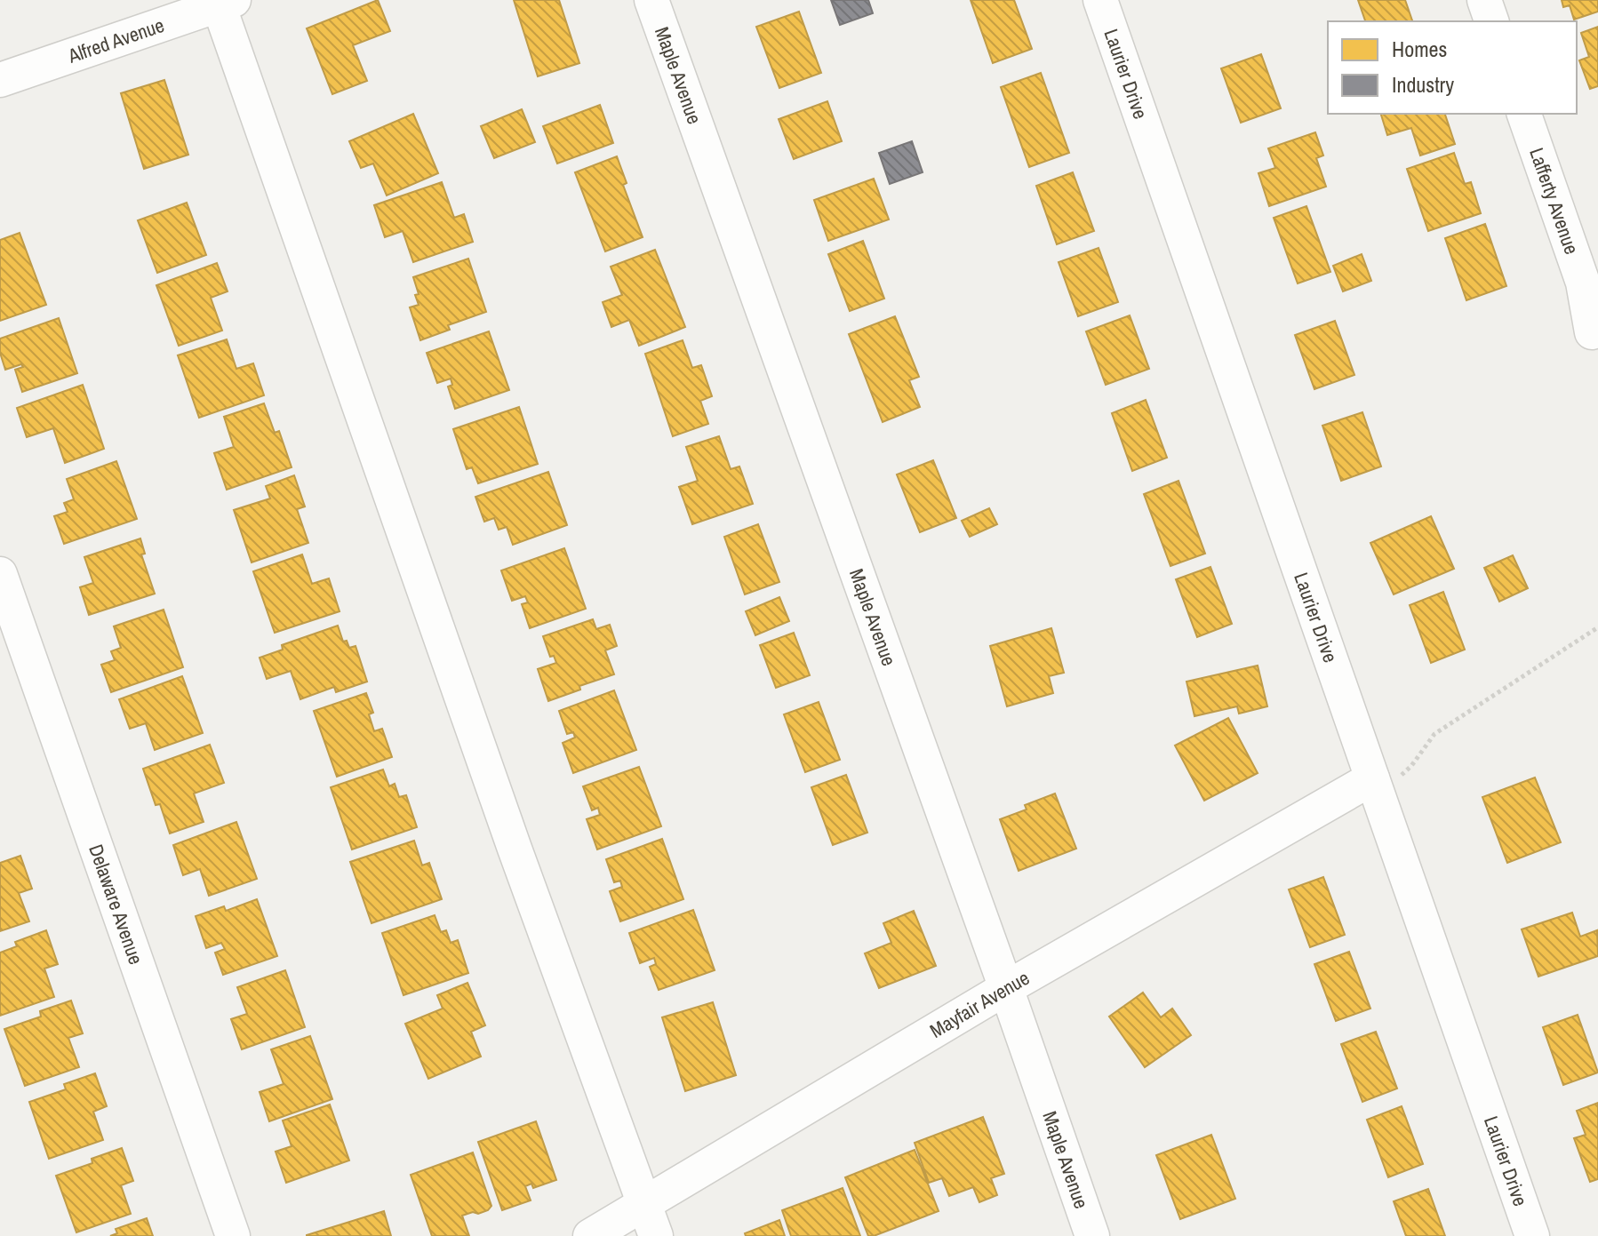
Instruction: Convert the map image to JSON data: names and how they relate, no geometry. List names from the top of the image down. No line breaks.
{"streets":{"street":["Alfred Avenue","Laurier Drive","Maple Avenue","Lafferty Avenue","Delaware Avenue","Mayfair Avenue"]},"crossings":[["Laurier Drive","Mayfair Avenue"],["Maple Avenue","Mayfair Avenue"]],"legend":["Homes","Industry"]}
